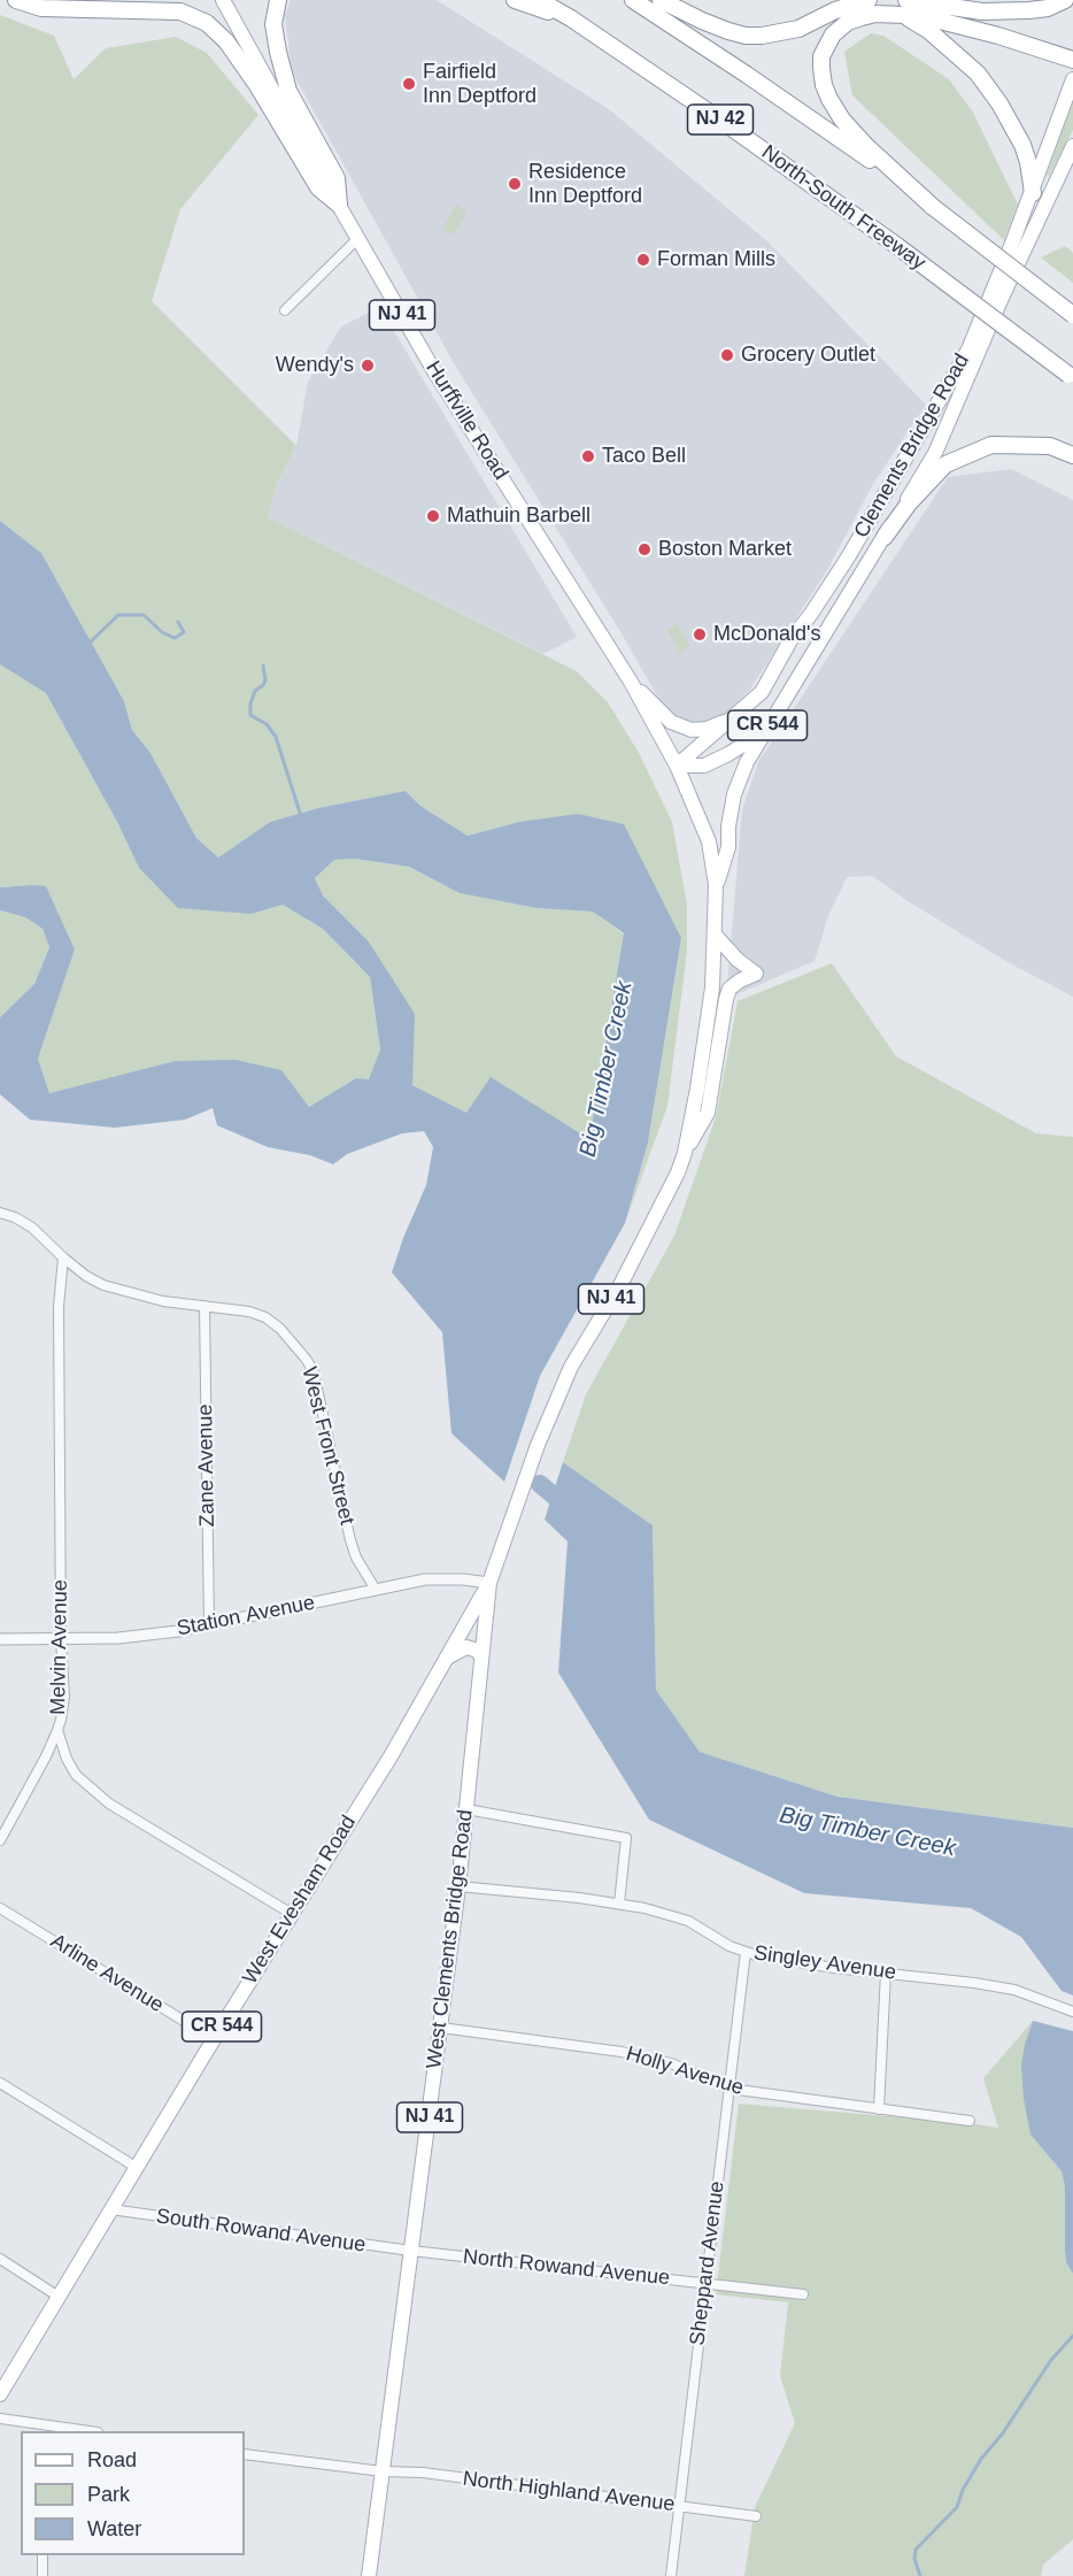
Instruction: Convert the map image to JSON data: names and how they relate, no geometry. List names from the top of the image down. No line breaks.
{"streets":{"highway":["NJ 42","North-South Freeway"],"main road":["NJ 41","Hurffville Road","Clements Bridge Road","CR 544","West Evesham Road","West Clements Bridge Road"],"street":["West Front Street","Zane Avenue","Station Avenue","Melvin Avenue","Singley Avenue","Arline Avenue","Holly Avenue","South Rowand Avenue","Sheppard Avenue","North Rowand Avenue","North Highland Avenue"]},"crossings":[["Hurffville Road","Clements Bridge Road"],["Clements Bridge Road","West Clements Bridge Road"],["West Front Street","Zane Avenue"],["West Front Street","Station Avenue"],["West Front Street","Melvin Avenue"],["Zane Avenue","Station Avenue"],["Station Avenue","Melvin Avenue"],["Station Avenue","West Evesham Road"],["Station Avenue","West Clements Bridge Road"],["Melvin Avenue","West Evesham Road"],["West Evesham Road","West Clements Bridge Road"],["West Evesham Road","Arline Avenue"],["West Evesham Road","South Rowand Avenue"],["West Clements Bridge Road","Singley Avenue"],["West Clements Bridge Road","Holly Avenue"],["West Clements Bridge Road","South Rowand Avenue"],["West Clements Bridge Road","North Rowand Avenue"],["West Clements Bridge Road","North Highland Avenue"],["Singley Avenue","Sheppard Avenue"],["Holly Avenue","Sheppard Avenue"],["South Rowand Avenue","North Rowand Avenue"],["Sheppard Avenue","North Rowand Avenue"],["Sheppard Avenue","North Highland Avenue"]],"water":["Big Timber Creek"],"places":["Fairfield Inn Deptford","Residence Inn Deptford","Forman Mills","Grocery Outlet","Wendy's","Taco Bell","Mathuin Barbell","Boston Market","McDonald's"],"legend":["Road","Park","Water"]}
